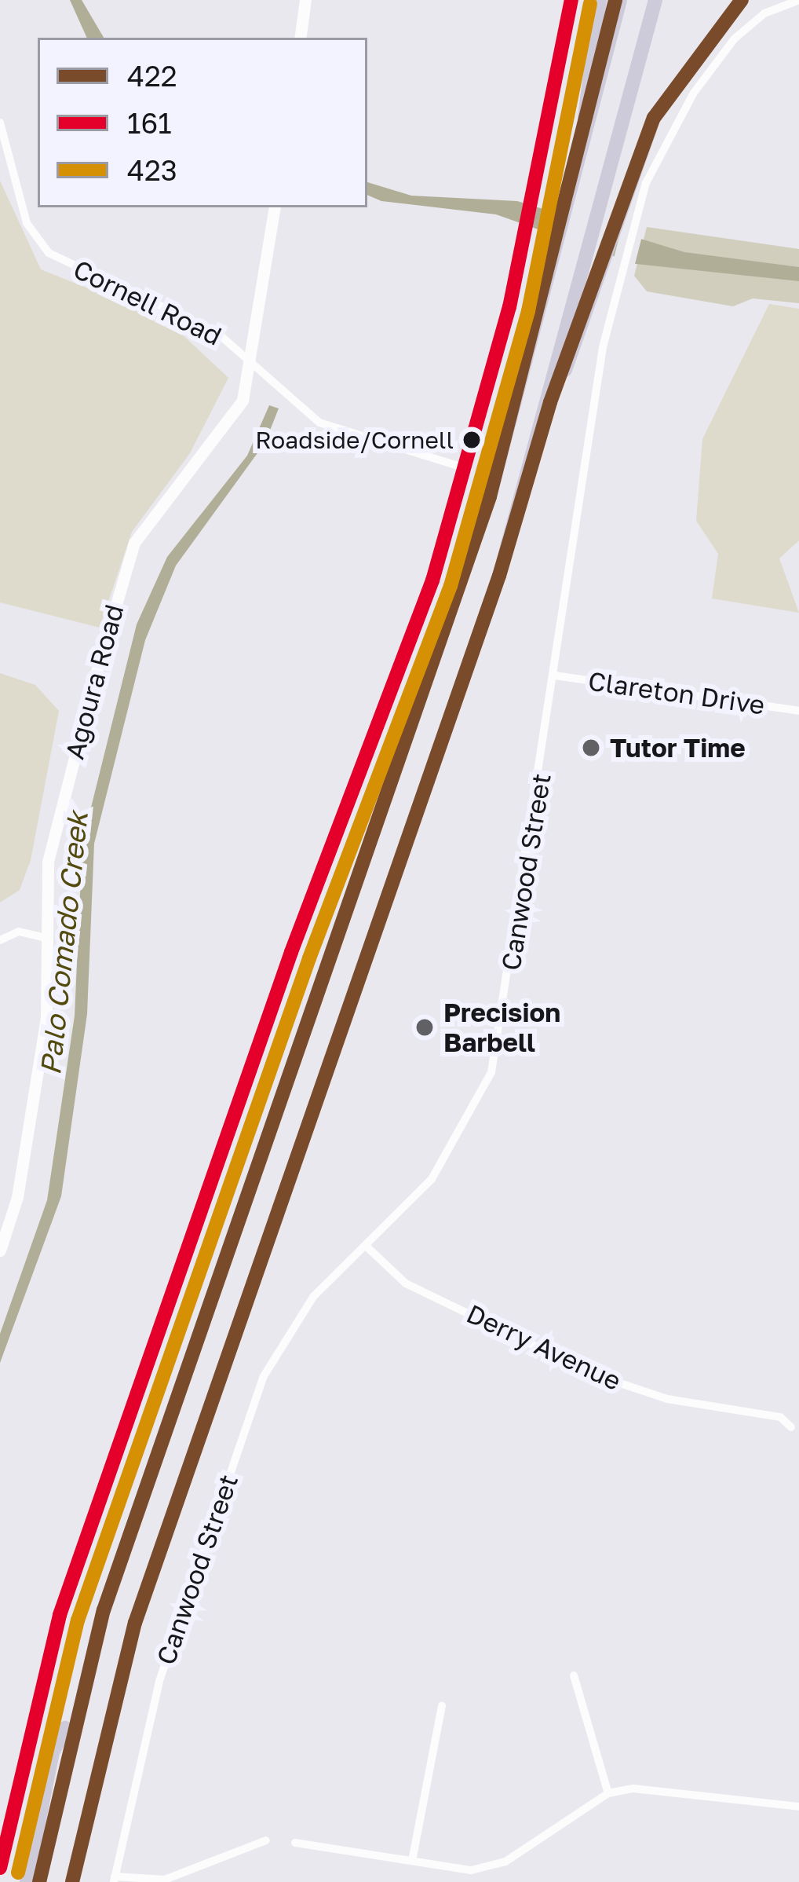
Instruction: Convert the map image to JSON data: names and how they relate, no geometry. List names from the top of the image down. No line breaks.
{"streets":{"main road":["Agoura Road"],"street":["Cornell Road","Clareton Drive","Canwood Street","Derry Avenue"]},"crossings":[["Cornell Road","Agoura Road"],["Clareton Drive","Canwood Street"],["Canwood Street","Derry Avenue"]],"water":["Palo Comado Creek"],"places":["Roadside/Cornell","Tutor Time","Precision Barbell"],"lines":["transit line 422","transit line 161","transit line 423"],"legend":["422","161","423"]}
